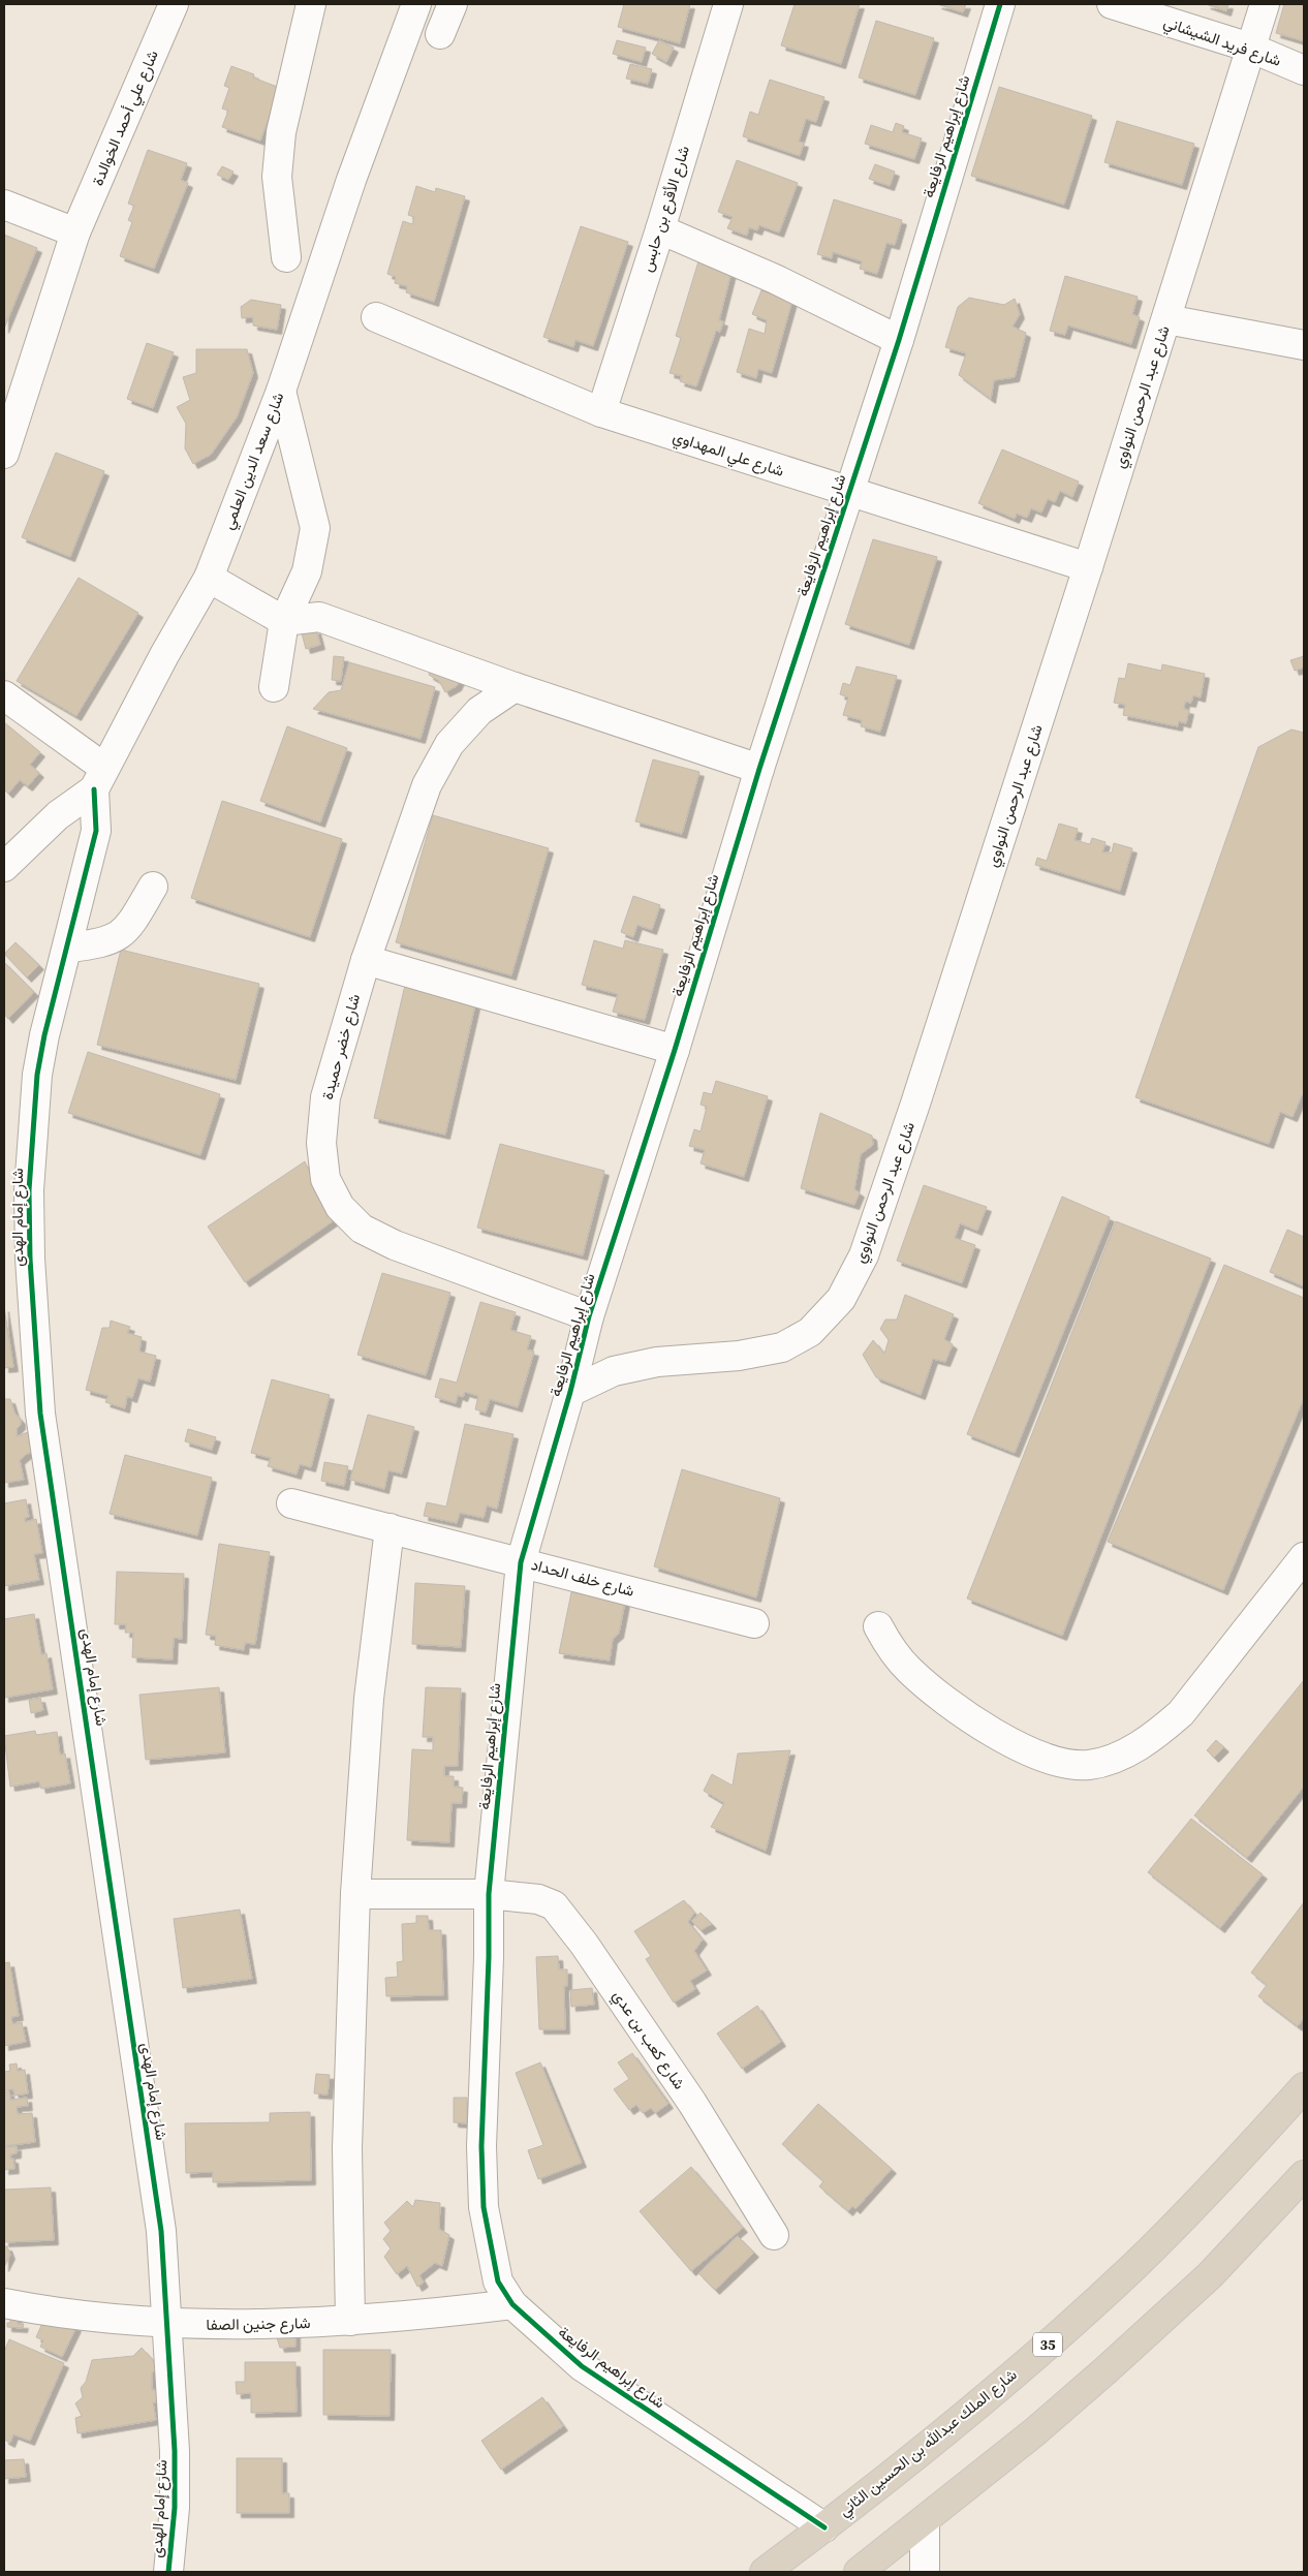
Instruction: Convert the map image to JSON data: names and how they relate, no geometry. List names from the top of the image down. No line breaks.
{"streets":{"highway":["35","شارع الملك عبدالله بن الحسين الثاني"],"street":["شارع فريد الشيشاني","شارع علي أحمد الخوالدة","شارع إبراهيم الرفايعة","شارع الأقرع بن حابس","شارع عبد الرحمن النواوي","شارع علي المهداوي","شارع سعد الدين العلمي","شارع خضر حميدة","شارع إمام الهدى","شارع خلف الحداد","شارع كعب بن عدي","شارع جنين الصفا"]},"crossings":[["شارع فريد الشيشاني","شارع عبد الرحمن النواوي"],["شارع إبراهيم الرفايعة","شارع عبد الرحمن النواوي"],["شارع إبراهيم الرفايعة","شارع علي المهداوي"],["شارع إبراهيم الرفايعة","شارع خضر حميدة"],["شارع إبراهيم الرفايعة","شارع خلف الحداد"],["شارع إبراهيم الرفايعة","شارع كعب بن عدي"],["شارع إبراهيم الرفايعة","شارع جنين الصفا"],["شارع إبراهيم الرفايعة","شارع الملك عبدالله بن الحسين الثاني"],["شارع الأقرع بن حابس","شارع علي المهداوي"],["شارع عبد الرحمن النواوي","شارع علي المهداوي"],["شارع سعد الدين العلمي","شارع إمام الهدى"],["شارع إمام الهدى","شارع جنين الصفا"]]}
